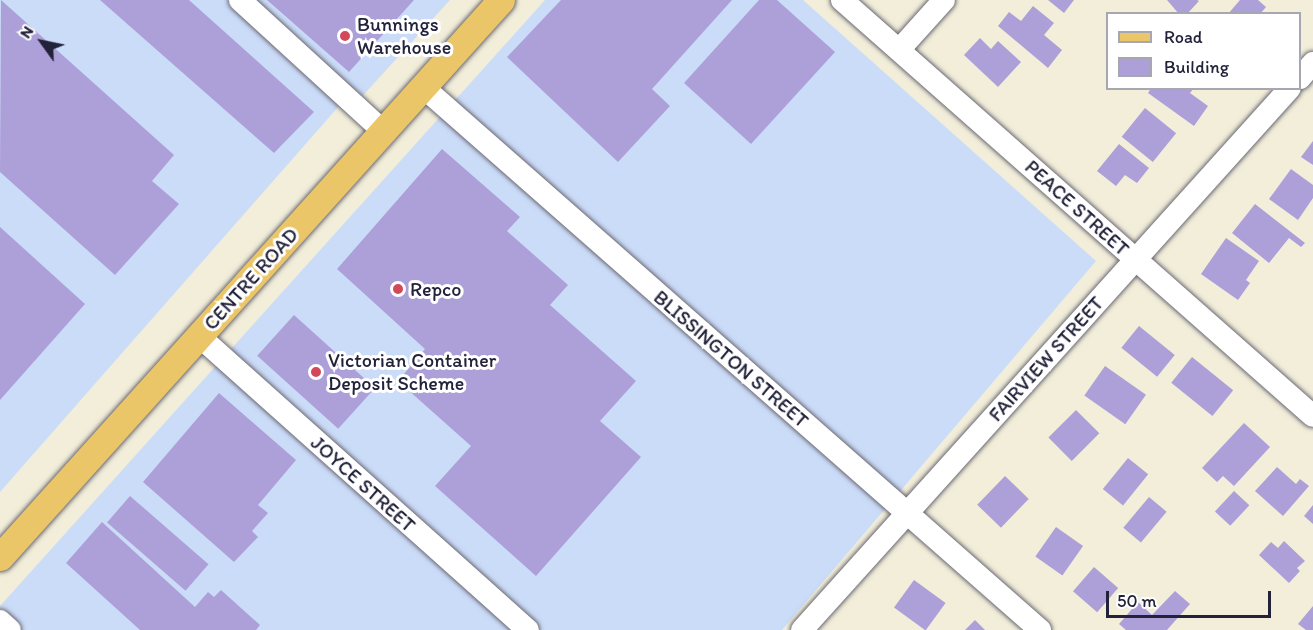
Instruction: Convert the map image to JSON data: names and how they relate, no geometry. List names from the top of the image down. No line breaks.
{"streets":{"main road":["CENTRE ROAD"],"street":["PEACE STREET","BLISSINGTON STREET","FAIRVIEW STREET","JOYCE STREET"]},"crossings":[["PEACE STREET","FAIRVIEW STREET"],["CENTRE ROAD","BLISSINGTON STREET"],["CENTRE ROAD","JOYCE STREET"],["BLISSINGTON STREET","FAIRVIEW STREET"]],"places":["Bunnings Warehouse","Repco","Victorian Container Deposit Scheme"],"legend":["Road","Building"],"scale_bar":"50 m","north":"top left"}
